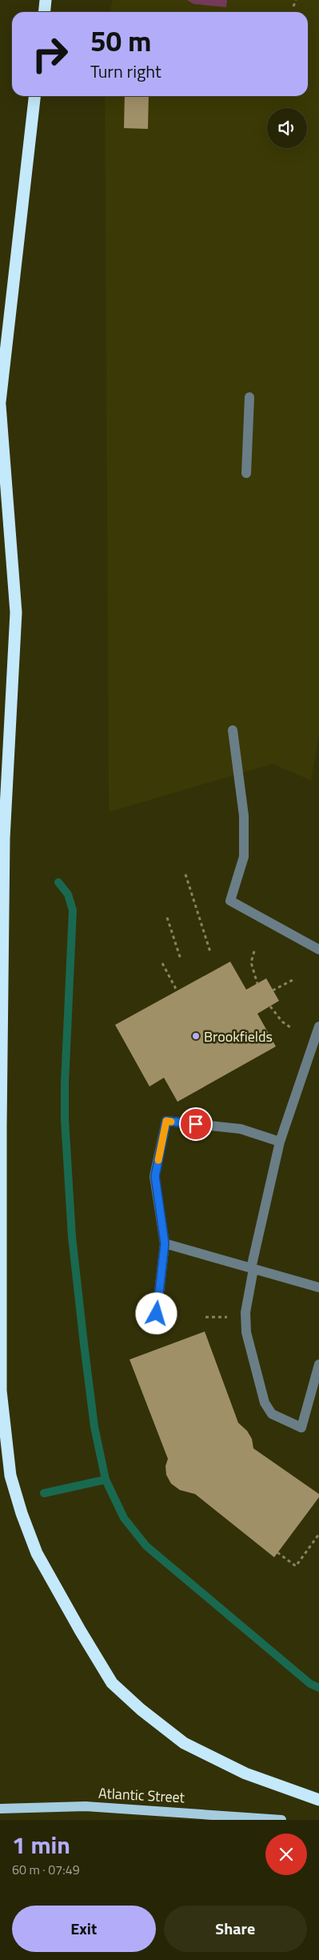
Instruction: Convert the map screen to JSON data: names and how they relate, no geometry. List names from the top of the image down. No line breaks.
{"streets":{"main road":["Atlantic Street"]},"places":["Brookfields"],"page":{"turn":["50 m","Turn right"],"heading":["1 min","60 m · 07:49"],"buttons":["Exit","Share"]}}
